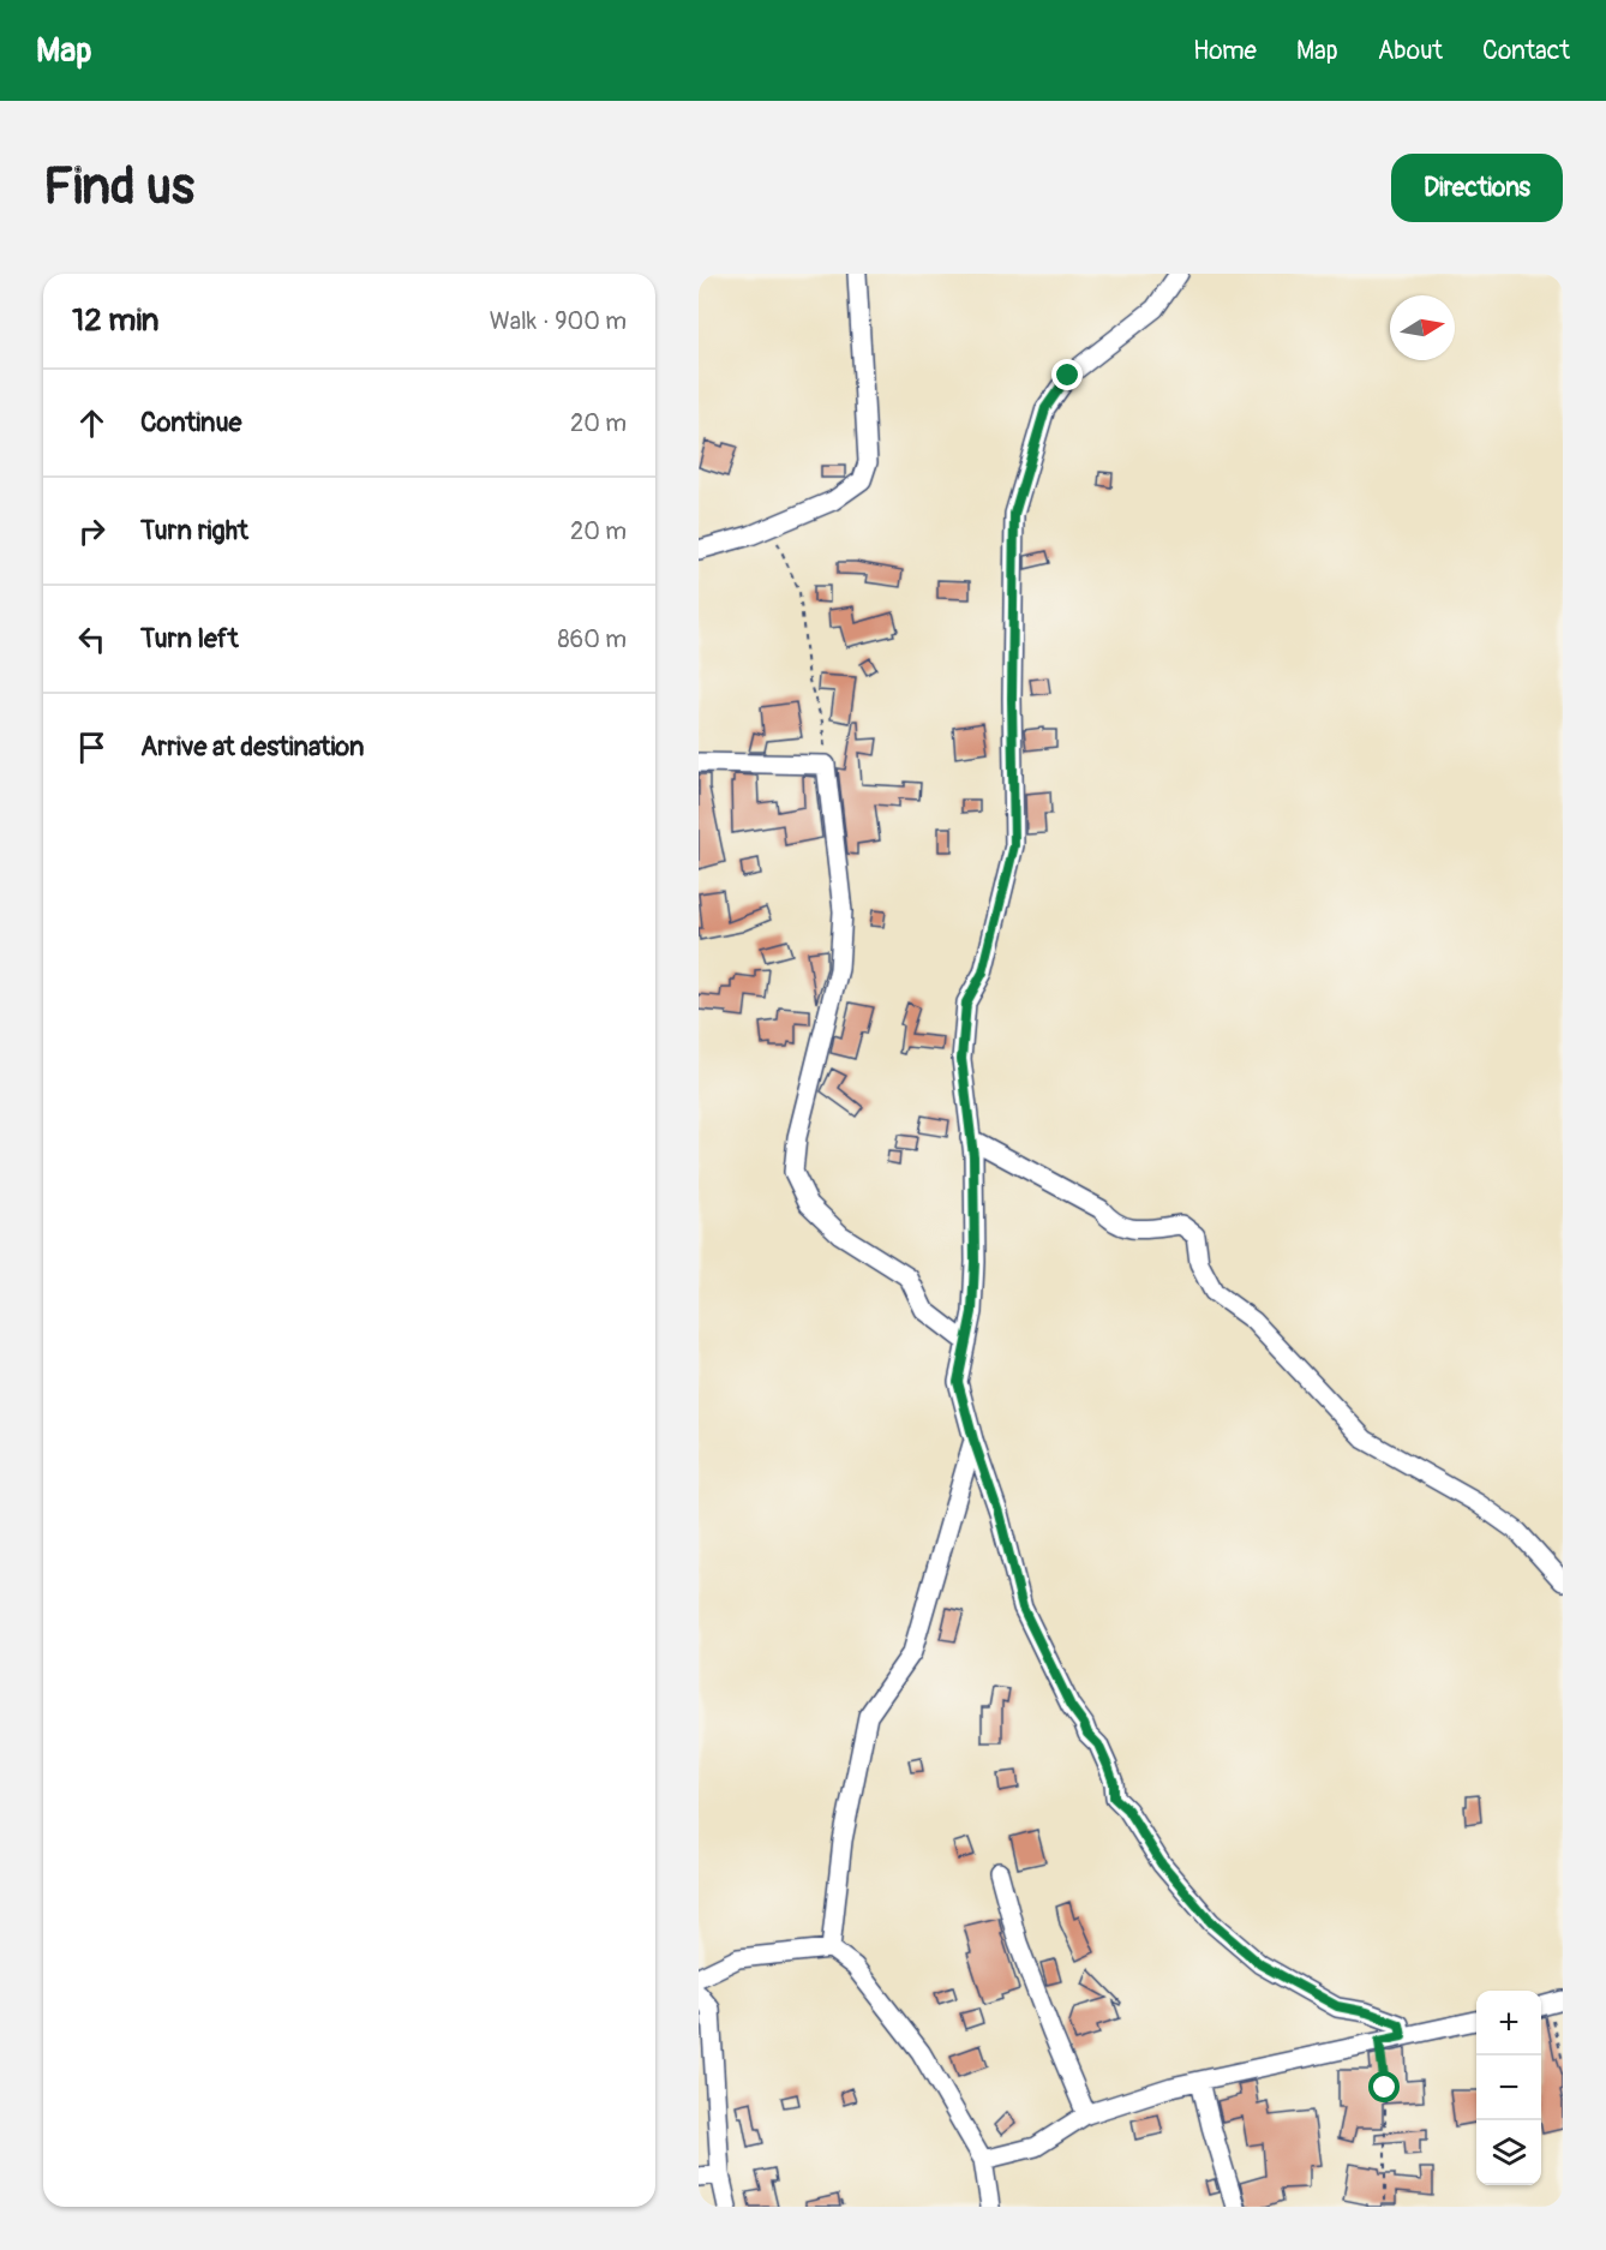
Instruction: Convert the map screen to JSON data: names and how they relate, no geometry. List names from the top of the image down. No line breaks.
{"north":"right","page":{"header":"Map","nav":["Home","Map","About","Contact"],"buttons":"Directions","title":"Find us","heading":["12 min","Walk · 900 m"],"list":[["Continue","20 m"],["Turn right","20 m"],["Turn left","860 m"],"Arrive at destination"],"map_buttons":["+","−"]}}
